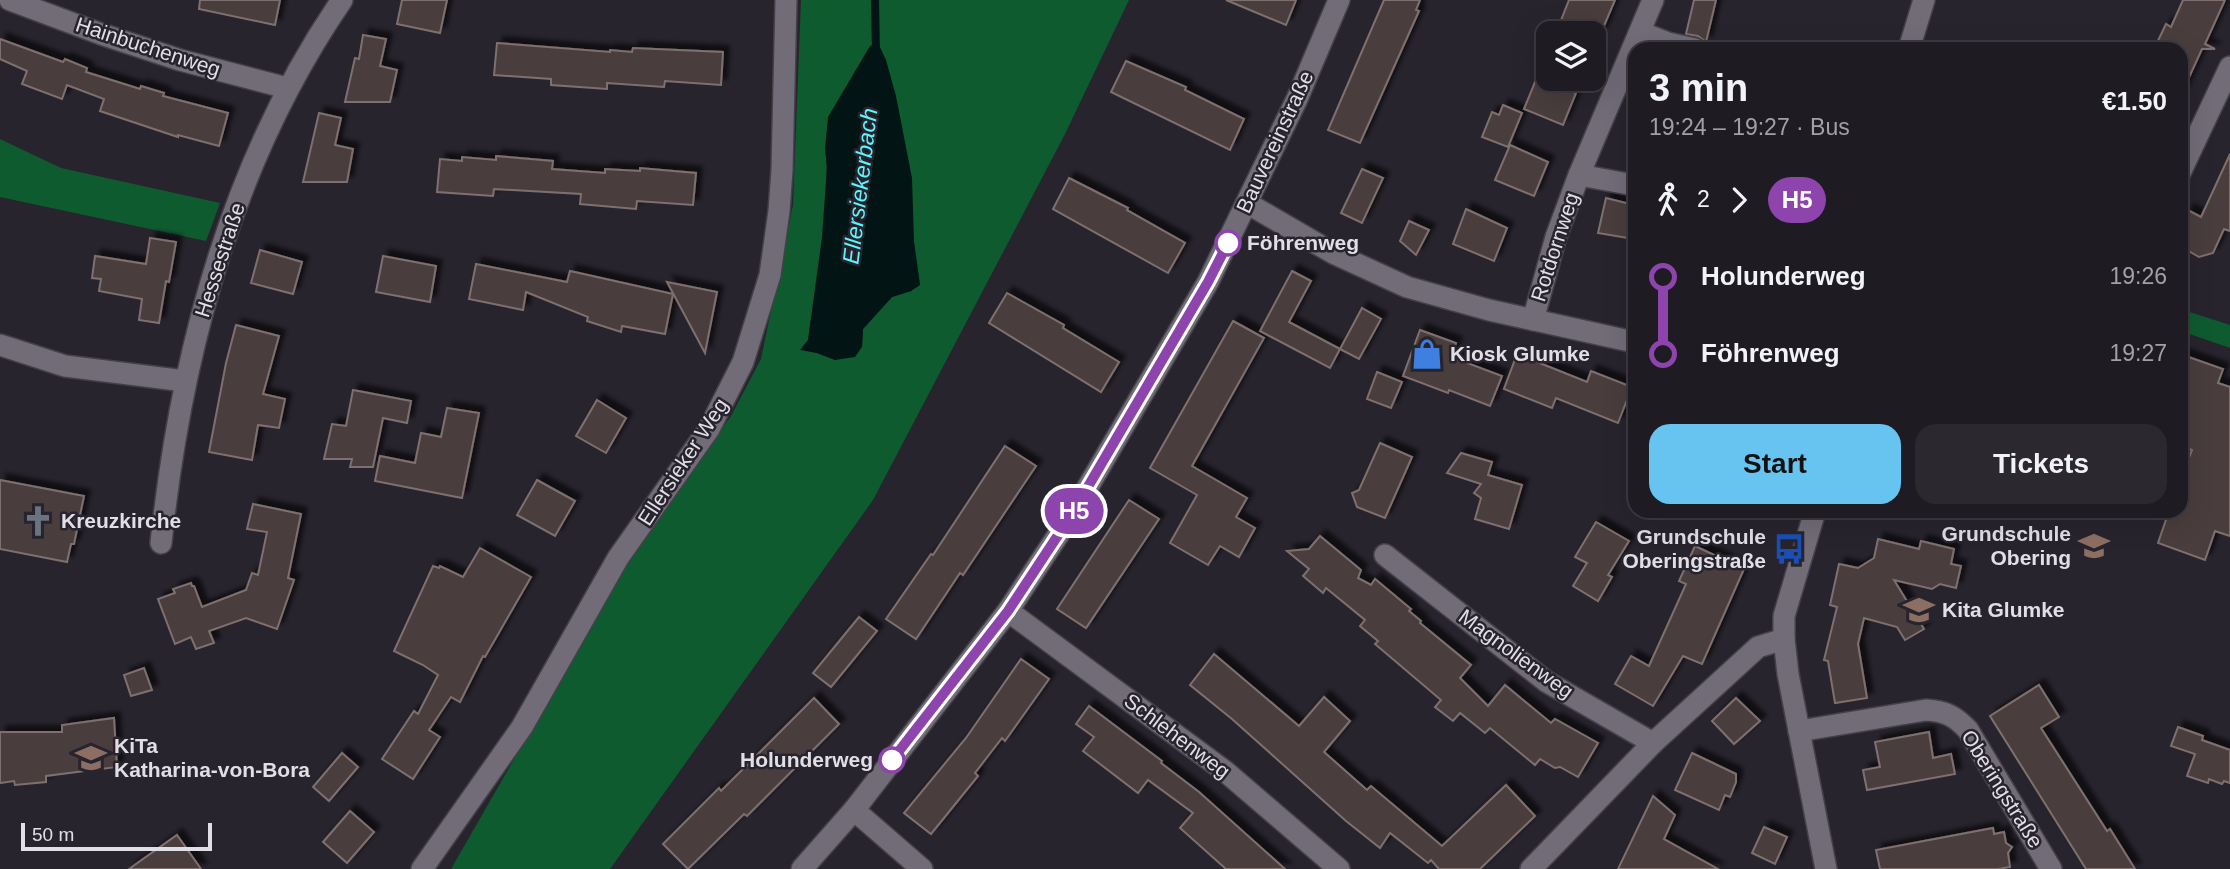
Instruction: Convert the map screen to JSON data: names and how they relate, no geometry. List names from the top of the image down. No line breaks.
{"streets":{"street":["Hainbuchenweg","Bauvereinstraße","Rotdornweg","Hessestraße","Ellersieker Weg","Magnolienweg","Schlehenweg","Oberingstraße"]},"crossings":[["Hainbuchenweg","Hessestraße"],["Bauvereinstraße","Schlehenweg"]],"water":["Ellersiekerbach"],"places":{"other":["Föhrenweg","Holunderweg"],"shop":["Kiosk Glumke"],"church":["Kreuzkirche"],"school or university":["Grundschule Obering","Kita Glumke","KiTa Katharina-von-Bora"],"bus stop":["Grundschule Oberingstraße"]},"lines":["bus line H5"],"scale_bar":"50 m","page":{"on_map":"H5","heading":["3 min","19:24 – 19:27 · Bus","€1.50"],"legs":["2","H5"],"list":[{"name":"Holunderweg","value":"19:26"},{"name":"Föhrenweg","value":"19:27"}],"buttons":["Start","Tickets"],"scale":"50 m"}}
